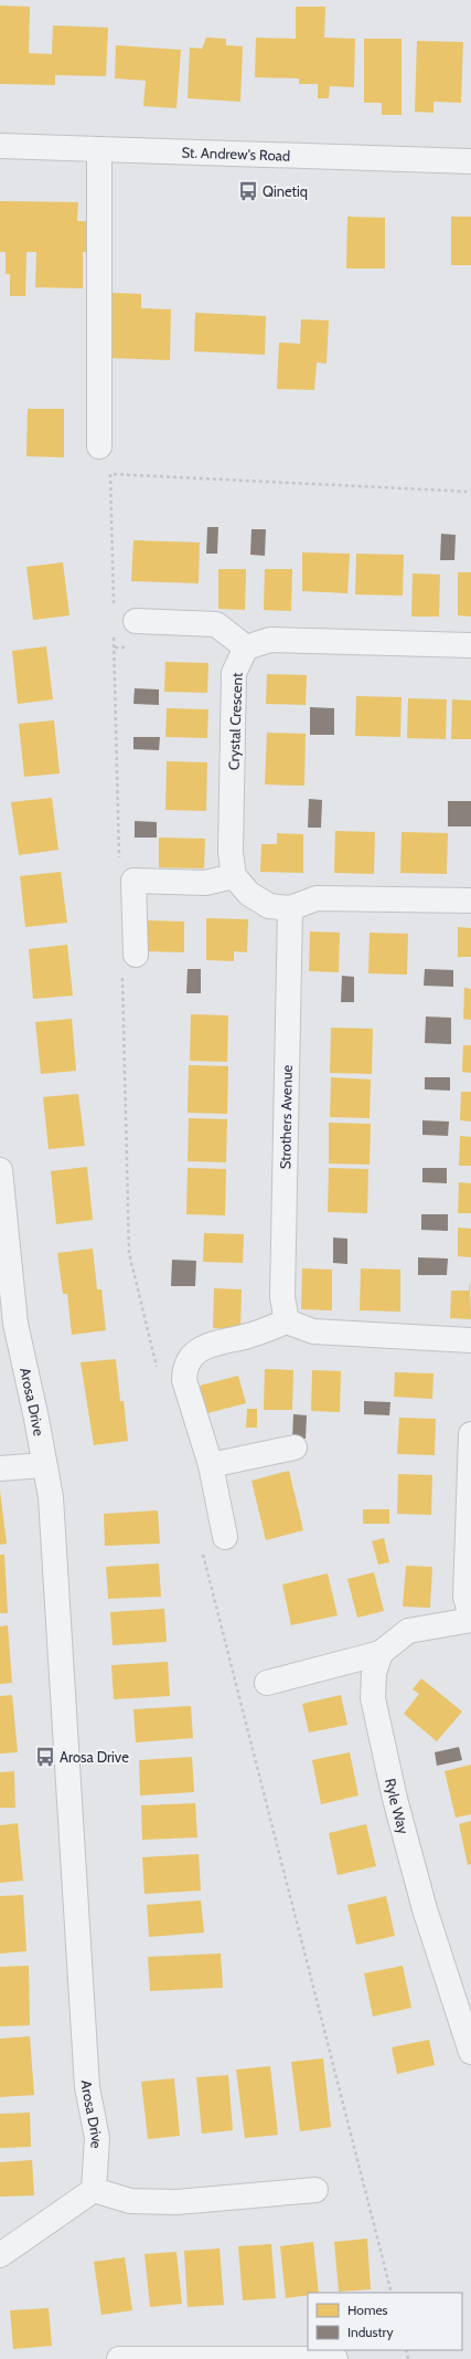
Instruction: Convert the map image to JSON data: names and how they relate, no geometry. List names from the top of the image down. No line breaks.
{"streets":{"street":["St. Andrew's Road","Crystal Crescent","Strothers Avenue","Arosa Drive","Ryle Way"]},"places":{"bus stop":["Qinetiq","Arosa Drive"]},"legend":["Homes","Industry"]}
